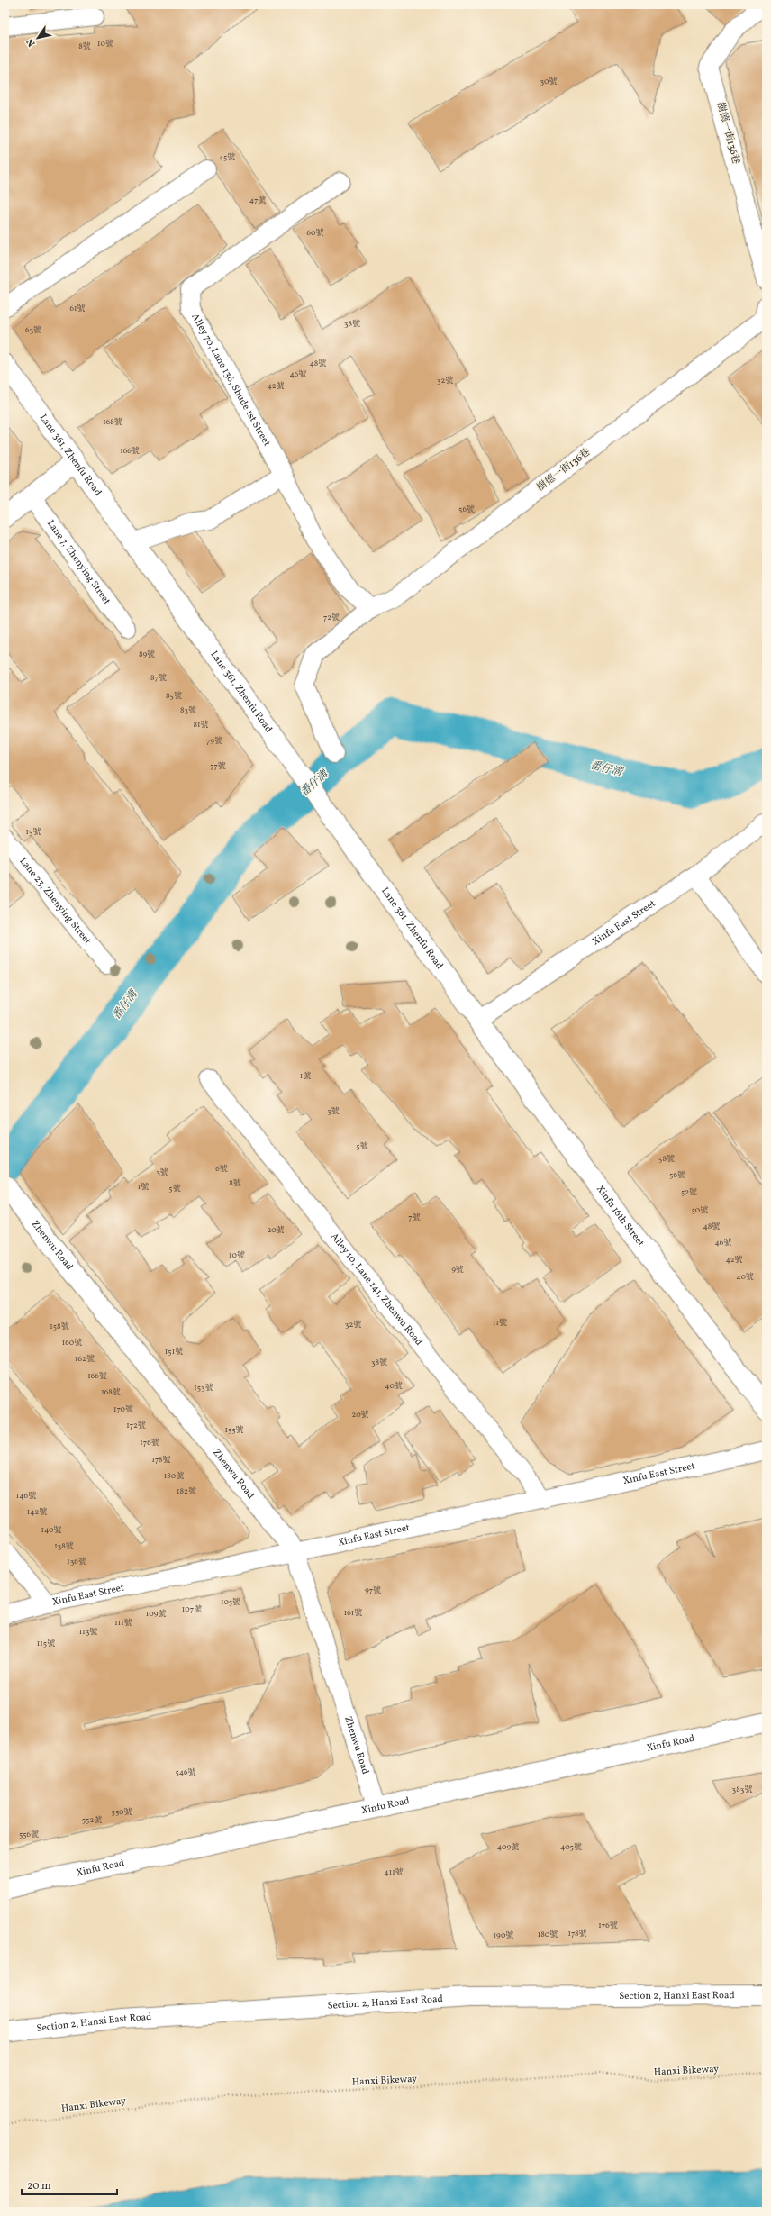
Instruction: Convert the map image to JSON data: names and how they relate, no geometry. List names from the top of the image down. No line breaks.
{"streets":{"street":["Lane 361, Zhenfu Road","Xinfu 16th Street","Zhenwu Road","Xinfu Road","Section 2, Hanxi East Road"],"lane":["樹德一街136巷","Alley 70, Lane 136, Shude 1st Street","Lane 7, Zhenying Street","Lane 23, Zhenying Street","Xinfu East Street","Alley 10, Lane 141, Zhenwu Road"],"path":["Hanxi Bikeway"]},"crossings":[["樹德一街136巷","Alley 70, Lane 136, Shude 1st Street"],["Lane 361, Zhenfu Road","Xinfu East Street"],["Lane 361, Zhenfu Road","Xinfu 16th Street"],["Xinfu East Street","Xinfu 16th Street"],["Xinfu East Street","Zhenwu Road"],["Xinfu East Street","Alley 10, Lane 141, Zhenwu Road"],["Zhenwu Road","Xinfu Road"]],"water":["番仔溝"],"house_numbers":["10號","8號","30號","45號","47號","60號","61號","38號","63號","48號","46號","32號","42號","168號","166號","56號","72號","89號","87號","85號","83號","81號","79號","77號","15號","1號","3號","5號","58號","6號","3號","56號","8號","1號","5號","52號","50號","7號","48號","20號","46號","10號","42號","9號","40號","11號","32號","158號","160號","151號","162號","38號","166號","40號","153號","168號","170號","20號","172號","155號","176號","178號","180號","182號","146號","142號","140號","138號","136號","97號","105號","107號","161號","109號","111號","113號","115號","546號","383號","550號","552號","556號","409號","405號","411號","176號","178號","180號","190號"],"scale_bar":"20 m","north":"bottom left"}
